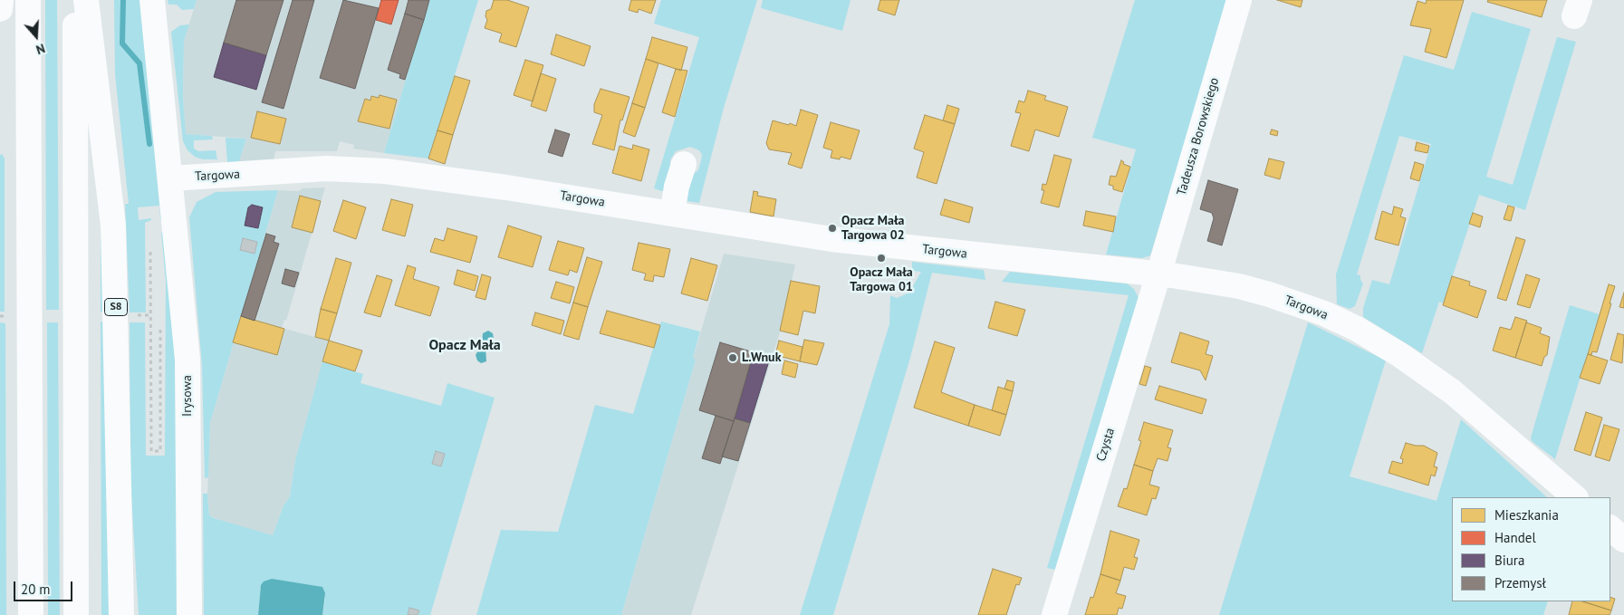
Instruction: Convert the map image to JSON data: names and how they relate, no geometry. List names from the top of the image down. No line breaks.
{"streets":{"main road":["Tadeusza Borowskiego","Targowa","S8","Irysowa","Czysta"]},"crossings":[["Tadeusza Borowskiego","Targowa"],["Tadeusza Borowskiego","Czysta"],["Targowa","Irysowa"],["Targowa","Czysta"]],"districts":["Opacz Mała"],"places":["Opacz Mała Targowa 02","Opacz Mała Targowa 01","L.Wnuk"],"legend":["Mieszkania","Handel","Biura","Przemysł"],"scale_bar":"20 m","north":"bottom"}
